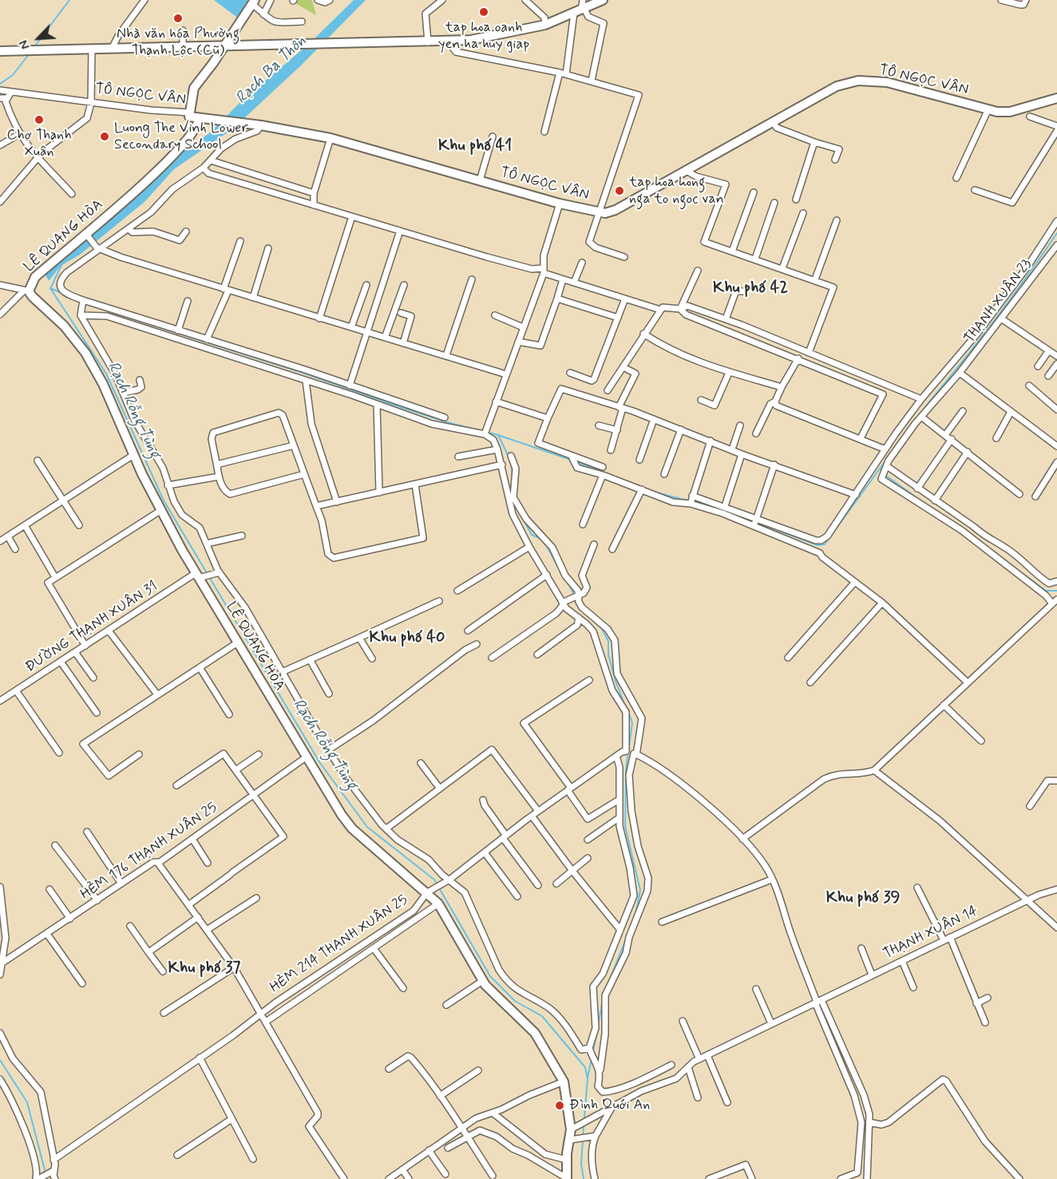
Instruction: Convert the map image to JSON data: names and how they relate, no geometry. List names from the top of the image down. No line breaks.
{"streets":{"street":["TÔ NGỌC VÂN","LÊ QUANG HÒA","THẠNH XUÂN 23","ĐƯỜNG THẠNH XUÂN 31","HẺM 176 THẠNH XUÂN 25","THẠNH XUÂN 14","HẺM 214 THẠNH XUÂN 25"]},"crossings":[["TÔ NGỌC VÂN","LÊ QUANG HÒA"],["LÊ QUANG HÒA","ĐƯỜNG THẠNH XUÂN 31"],["LÊ QUANG HÒA","HẺM 176 THẠNH XUÂN 25"],["LÊ QUANG HÒA","THẠNH XUÂN 14"],["LÊ QUANG HÒA","HẺM 214 THẠNH XUÂN 25"]],"districts":["Khu phố 41","Khu phố 42","Khu phố 40","Khu phố 39","Khu phố 37"],"water":["Rạch Ba Thôn","Rạch Rỗng Tùng"],"places":["tap hoa oanh yen ha huy giap","Nhà văn hóa Phường Thạnh Lộc (Cũ)","Chợ Thạnh Xuân","Luong The Vinh Lower Secondary School","tap hoa hong nga to ngoc van","Đình Quới An"],"north":"bottom left"}
